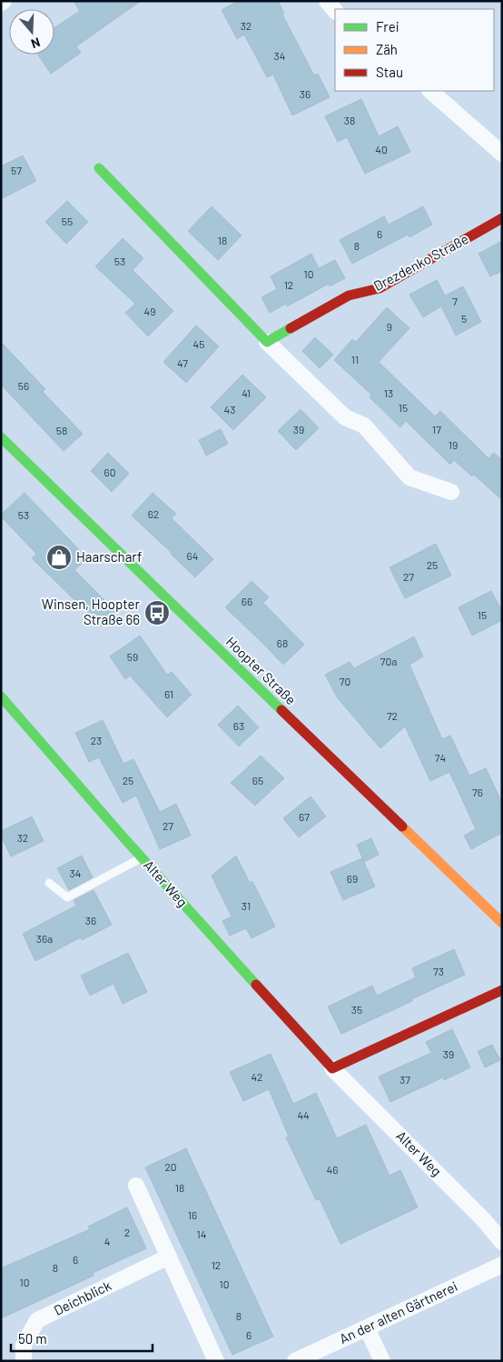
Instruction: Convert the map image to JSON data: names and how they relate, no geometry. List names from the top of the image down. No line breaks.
{"streets":{"street":["Drezdenko Straße","Hoopter Straße","Alter Weg","Deichblick","An der alten Gärtnerei"]},"places":{"shop":["Haarscharf"],"bus stop":["Winsen, Hoopter Straße 66"]},"house_numbers":["32","34","36","38","40","57","55","6","18","8","53","10","12","7","49","5","9","45","11","47","56","41","13","15","43","39","17","58","19","60","62","53","64","25","27","66","15","68","59","70a","70","61","72","63","23","74","25","65","76","67","27","32","34","69","31","36","36a","73","35","39","42","37","44","20","46","18","16","2","14","4","6","12","8","10","10","8","6"],"legend":["Frei","Zäh","Stau"],"scale_bar":"50 m","north":"bottom"}
